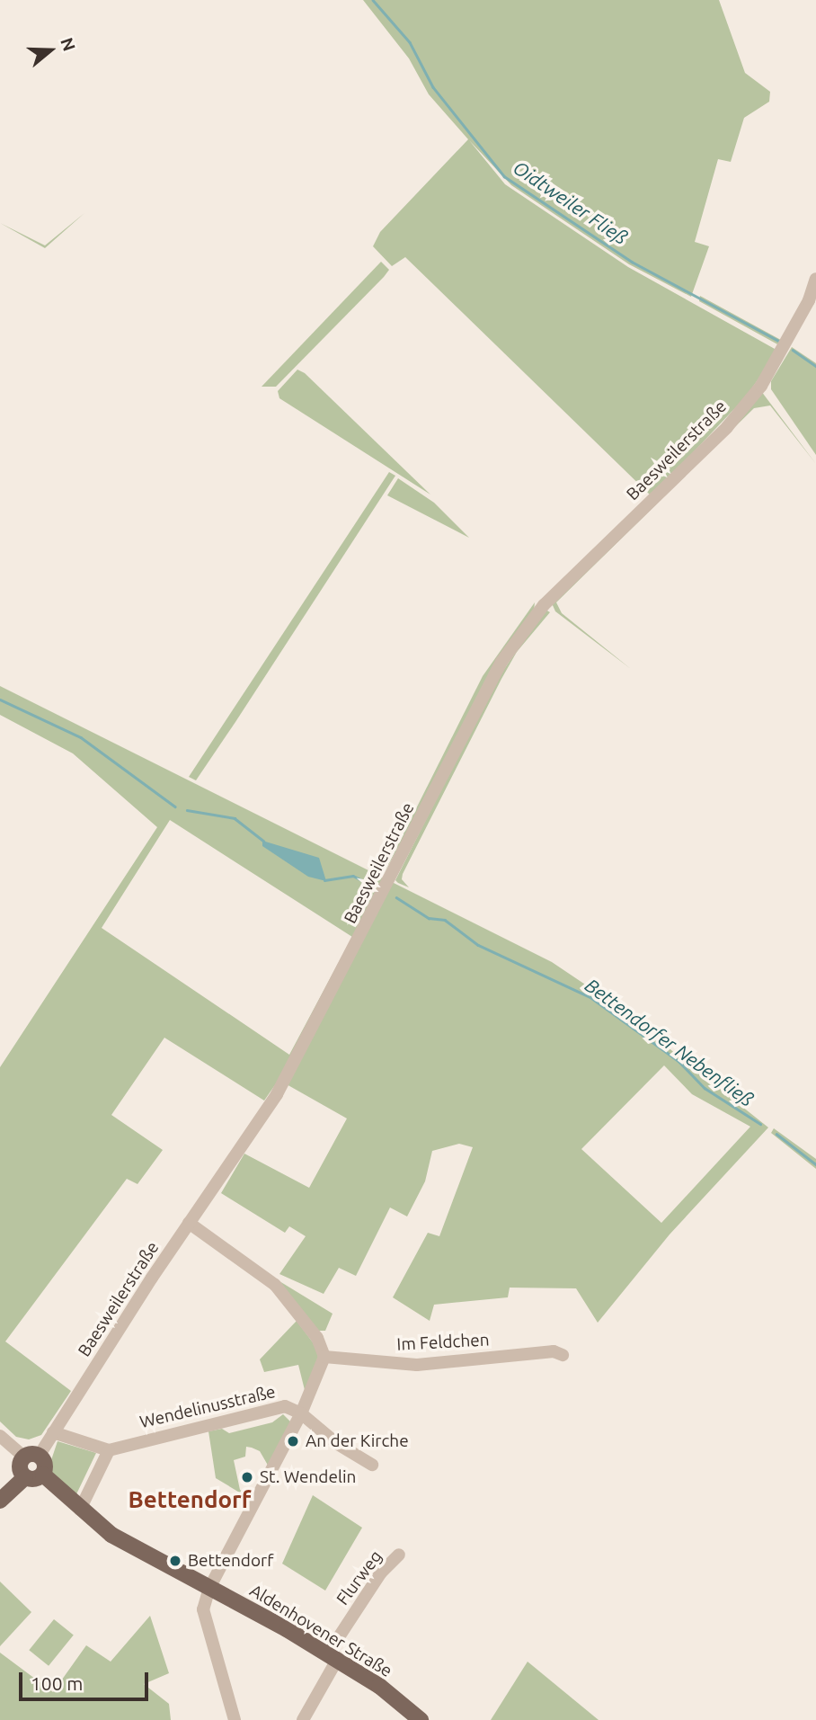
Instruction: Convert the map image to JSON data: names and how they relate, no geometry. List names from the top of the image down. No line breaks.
{"streets":{"main road":["Aldenhovener Straße"],"street":["Baesweilerstraße","Im Feldchen","Wendelinusstraße","Flurweg"]},"crossings":[["Baesweilerstraße","Aldenhovener Straße"],["Flurweg","Aldenhovener Straße"]],"districts":["Bettendorf"],"water":["Oidtweiler Fließ","Bettendorfer Nebenfließ"],"places":["An der Kirche","St. Wendelin","Bettendorf"],"scale_bar":"100 m","north":"right"}
